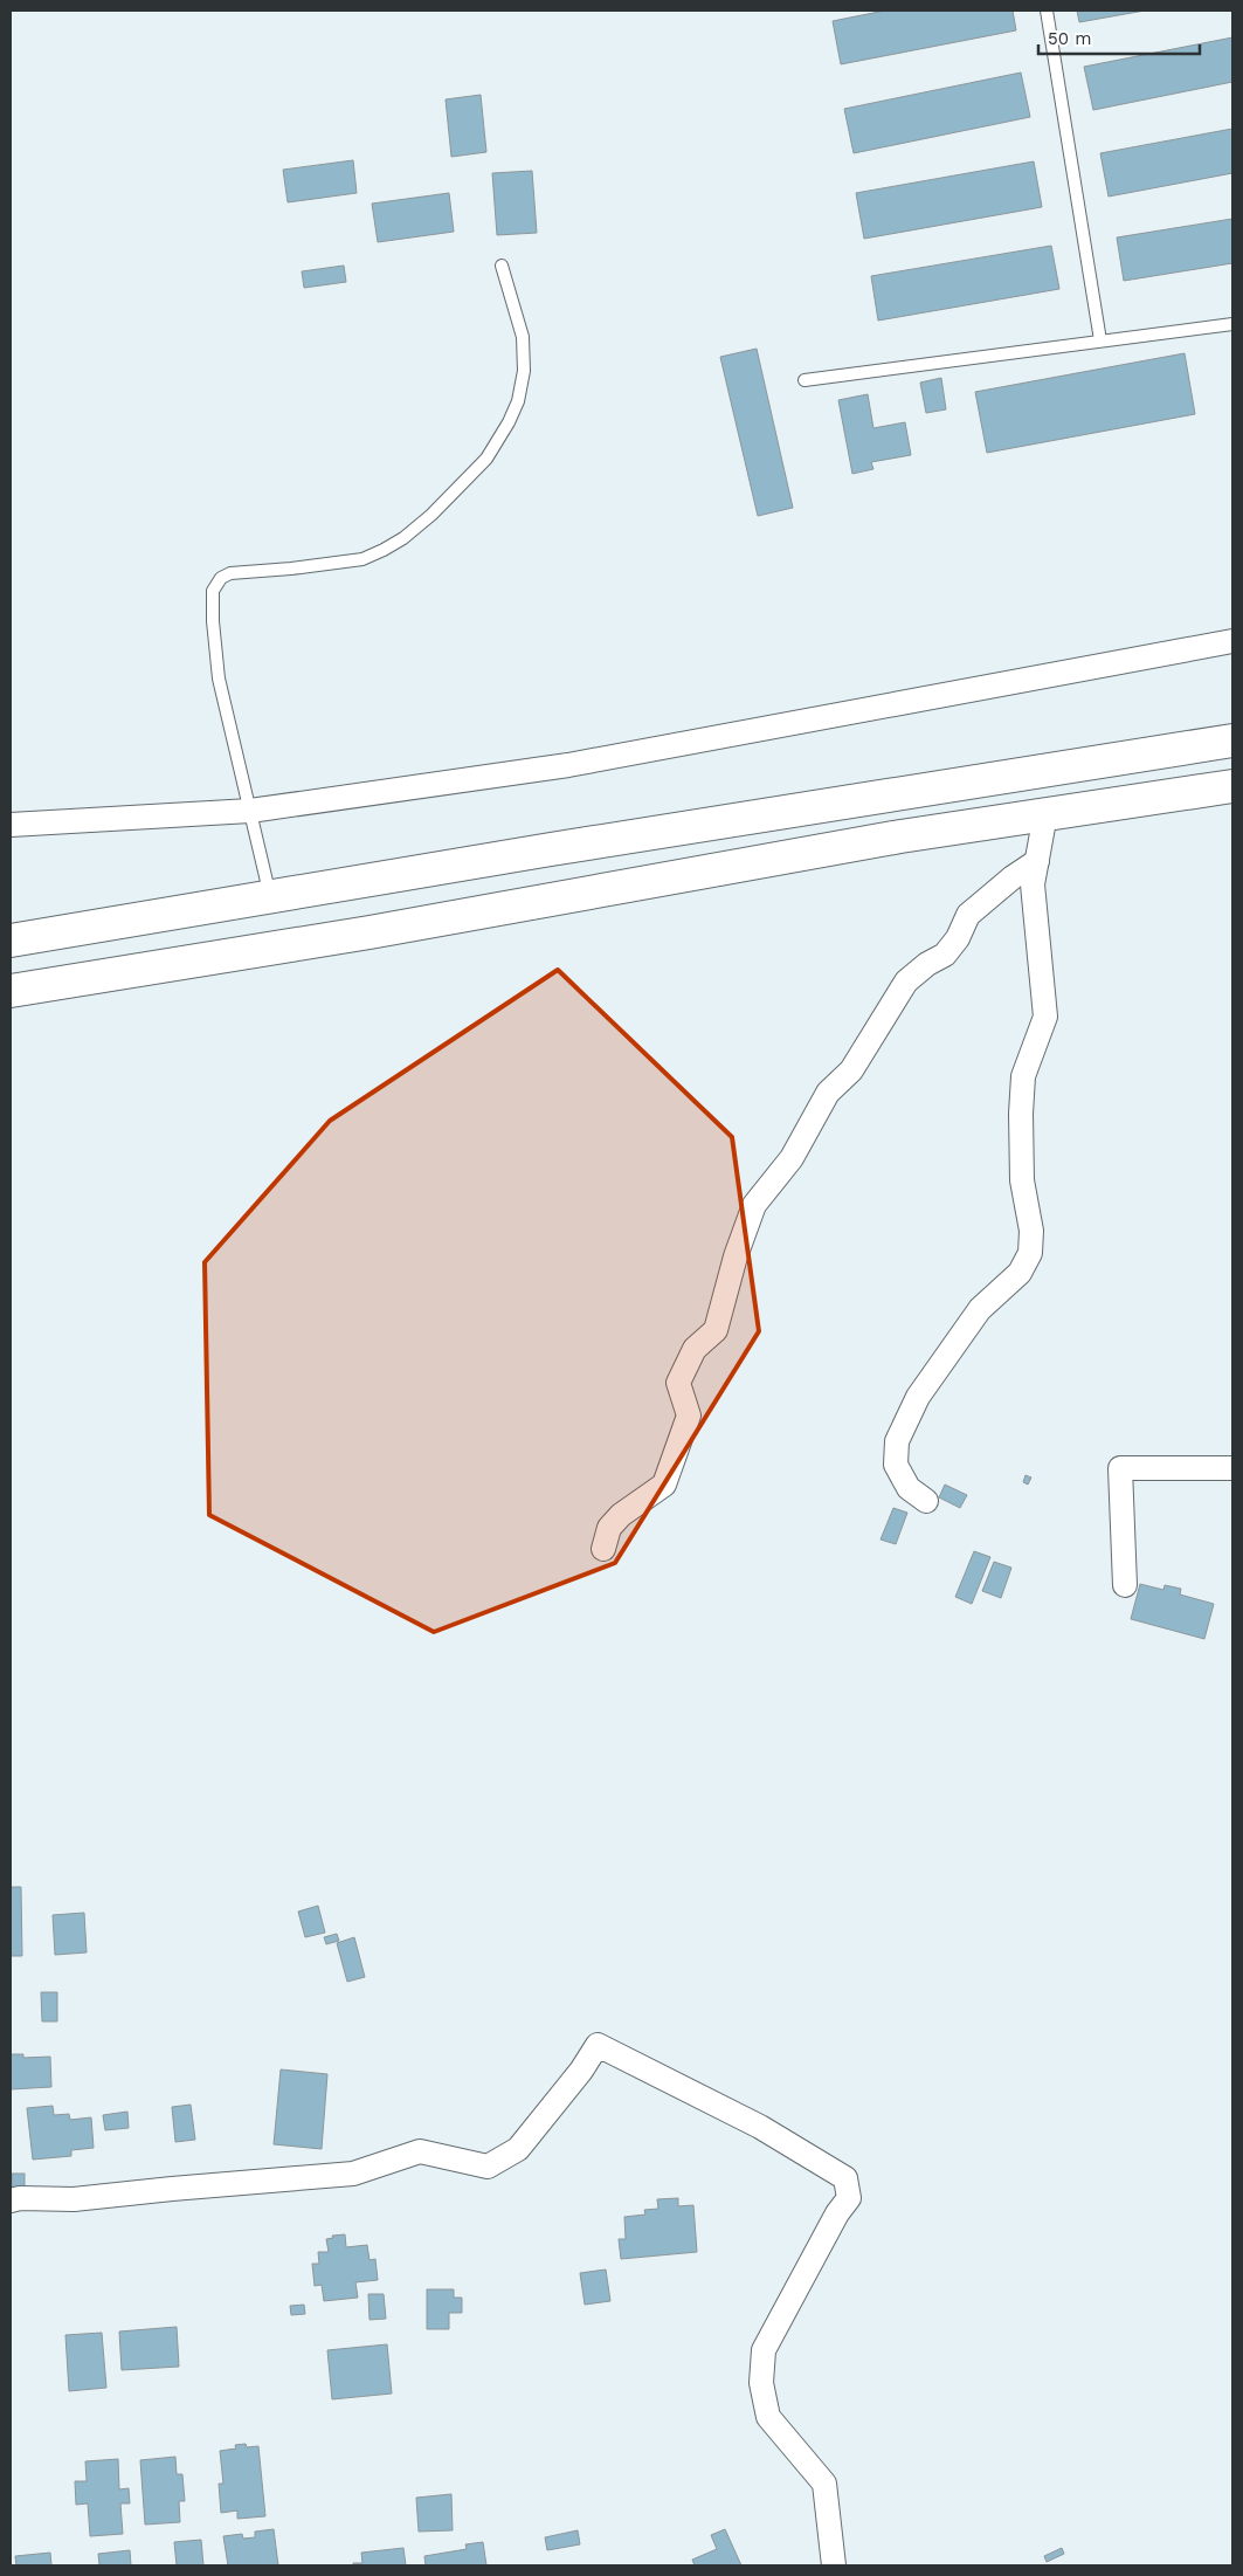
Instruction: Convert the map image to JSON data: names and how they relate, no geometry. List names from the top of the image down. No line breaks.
{"scale_bar":"50 m"}
